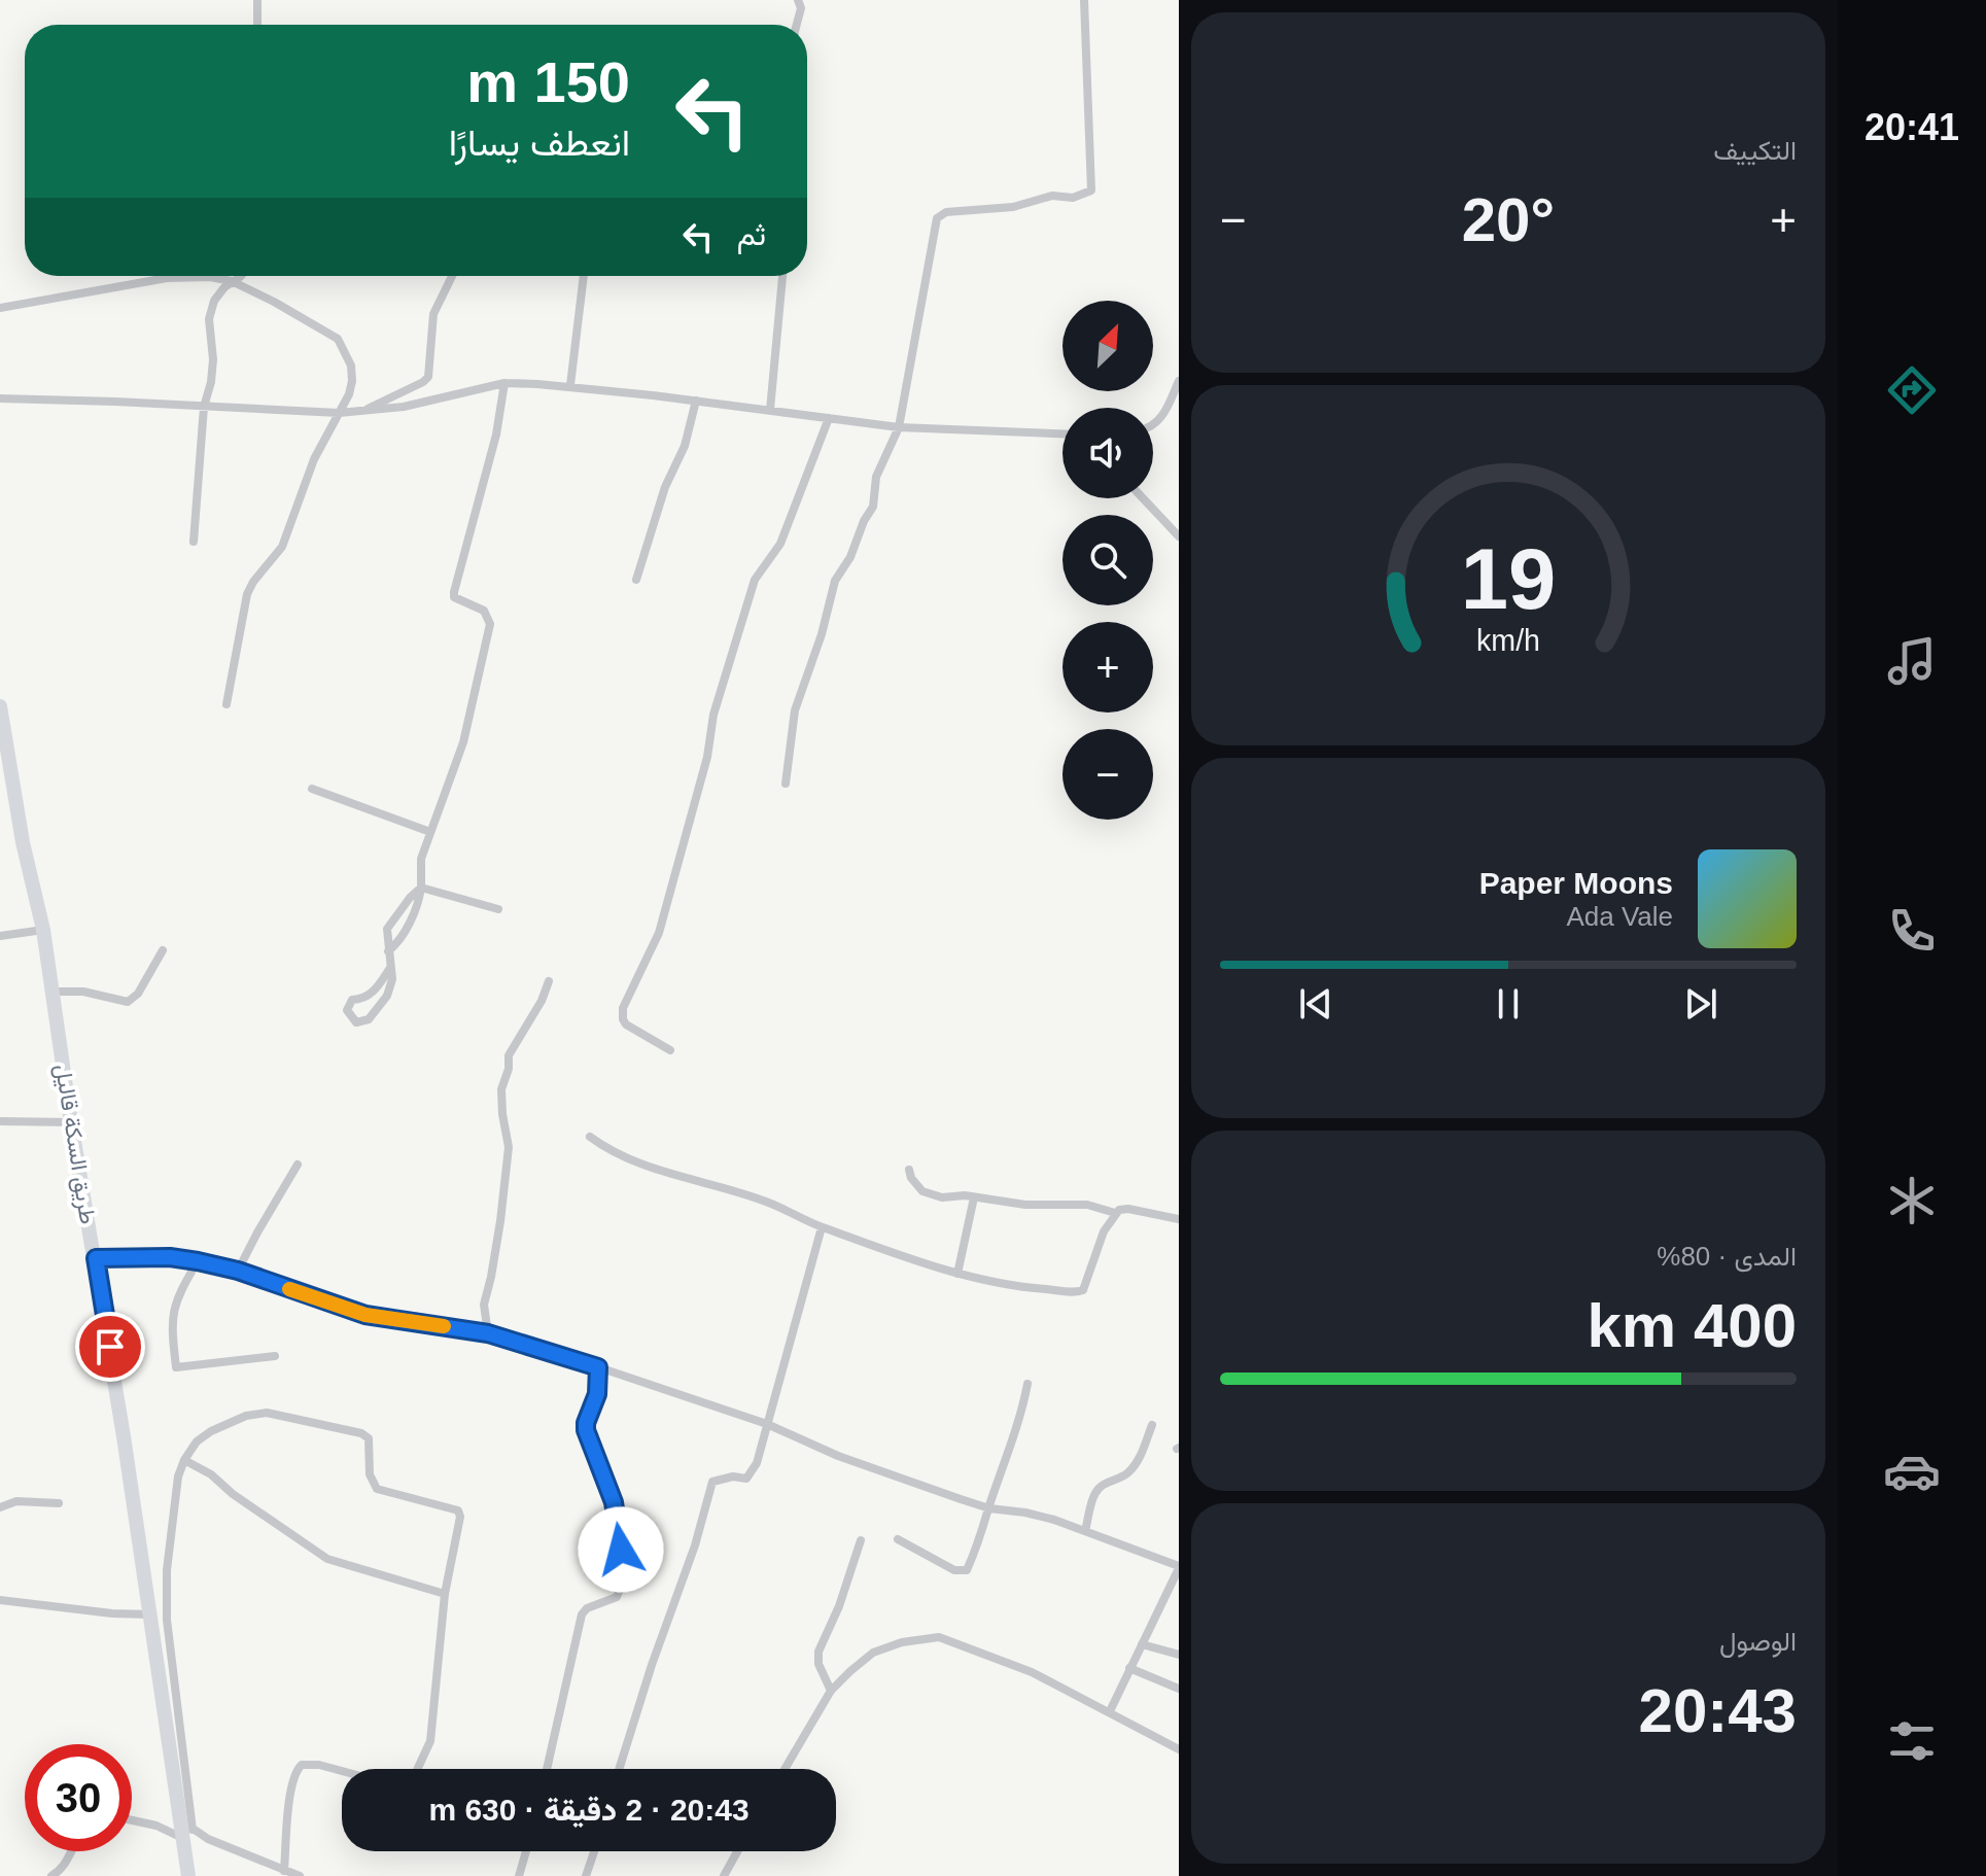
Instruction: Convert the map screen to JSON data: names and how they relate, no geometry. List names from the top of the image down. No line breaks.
{"streets":{"main road":["طريق السكة قاليل"]},"north":"top right","page":{"tabs":"20:41","tile":["التكييف",["المدى · 80%","400 km"],["الوصول","20:43"]],"turn":["150 m","انعطف يسارًا"],"heat":["−","20°","+"],"then":"ثم","map_buttons":["+","−"],"song":["Paper Moons","Ada Vale"],"limit":"30","trip":"20:43 · 2 دقيقة · 630 m","gauge":["19","km/h"]}}
